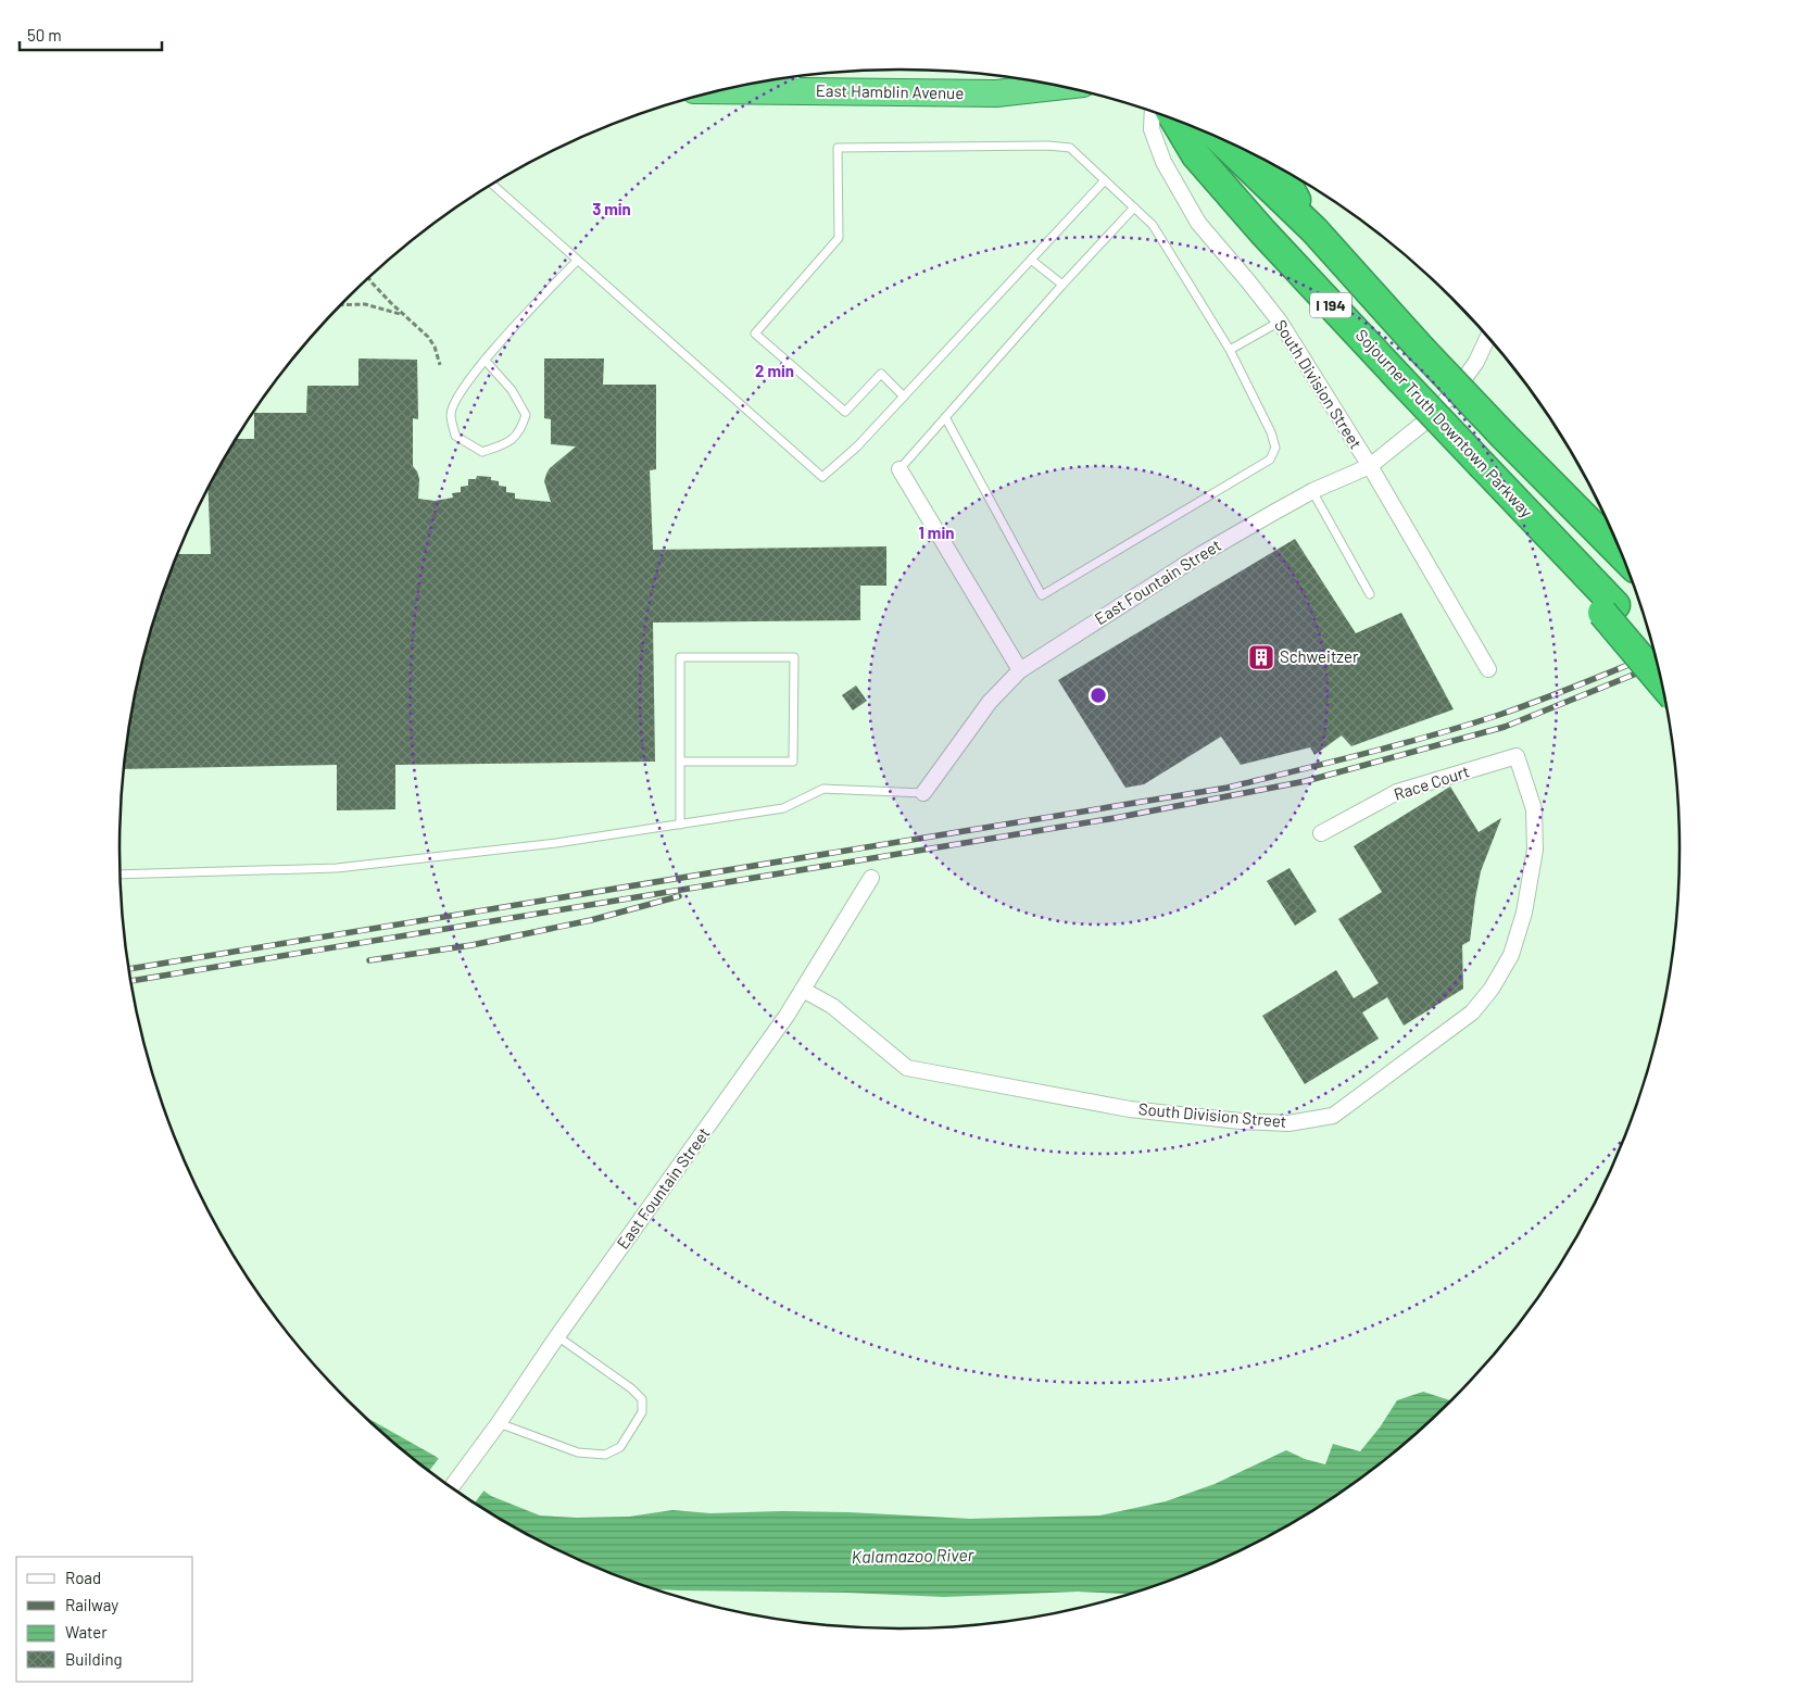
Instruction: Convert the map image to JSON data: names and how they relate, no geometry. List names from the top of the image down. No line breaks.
{"streets":{"highway":["East Hamblin Avenue","I 194","Sojourner Truth Downtown Parkway"],"street":["South Division Street","East Fountain Street","Race Court"]},"crossings":[["South Division Street","East Fountain Street"],["South Division Street","Race Court"]],"water":["Kalamazoo River"],"places":{"building":["Schweitzer"]},"legend":["Road","Railway","Water","Building"],"scale_bar":"50 m","rings":["3 min","2 min","1 min"]}
